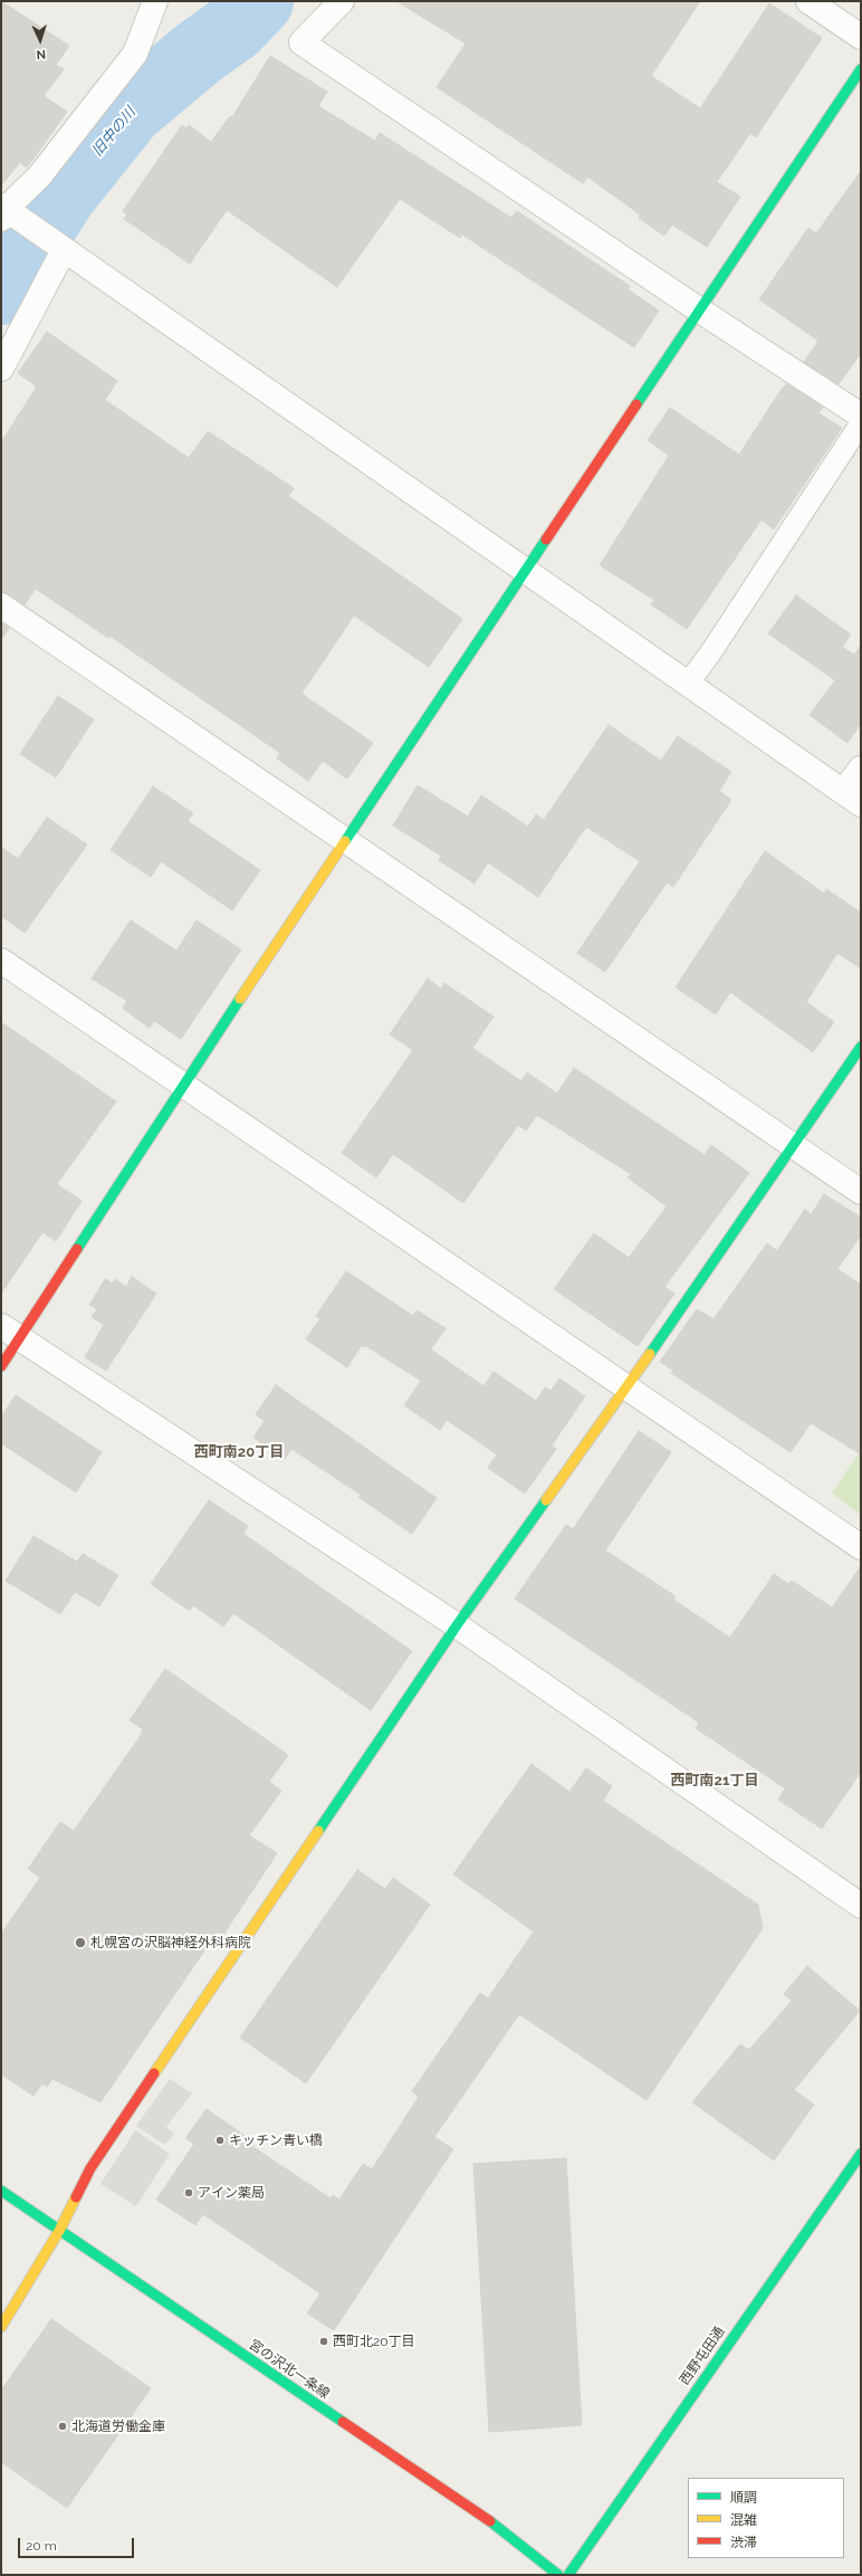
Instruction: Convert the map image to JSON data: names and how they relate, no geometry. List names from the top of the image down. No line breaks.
{"streets":{"street":["西野屯田通","宮の沢北一条線"]},"districts":["西町南20丁目","西町南21丁目"],"water":["旧中の川"],"places":["札幌宮の沢脳神経外科病院","キッチン青い橋","アイン薬局","西町北20丁目","北海道労働金庫"],"legend":["順調","混雑","渋滞"],"scale_bar":"20 m","north":"bottom"}
